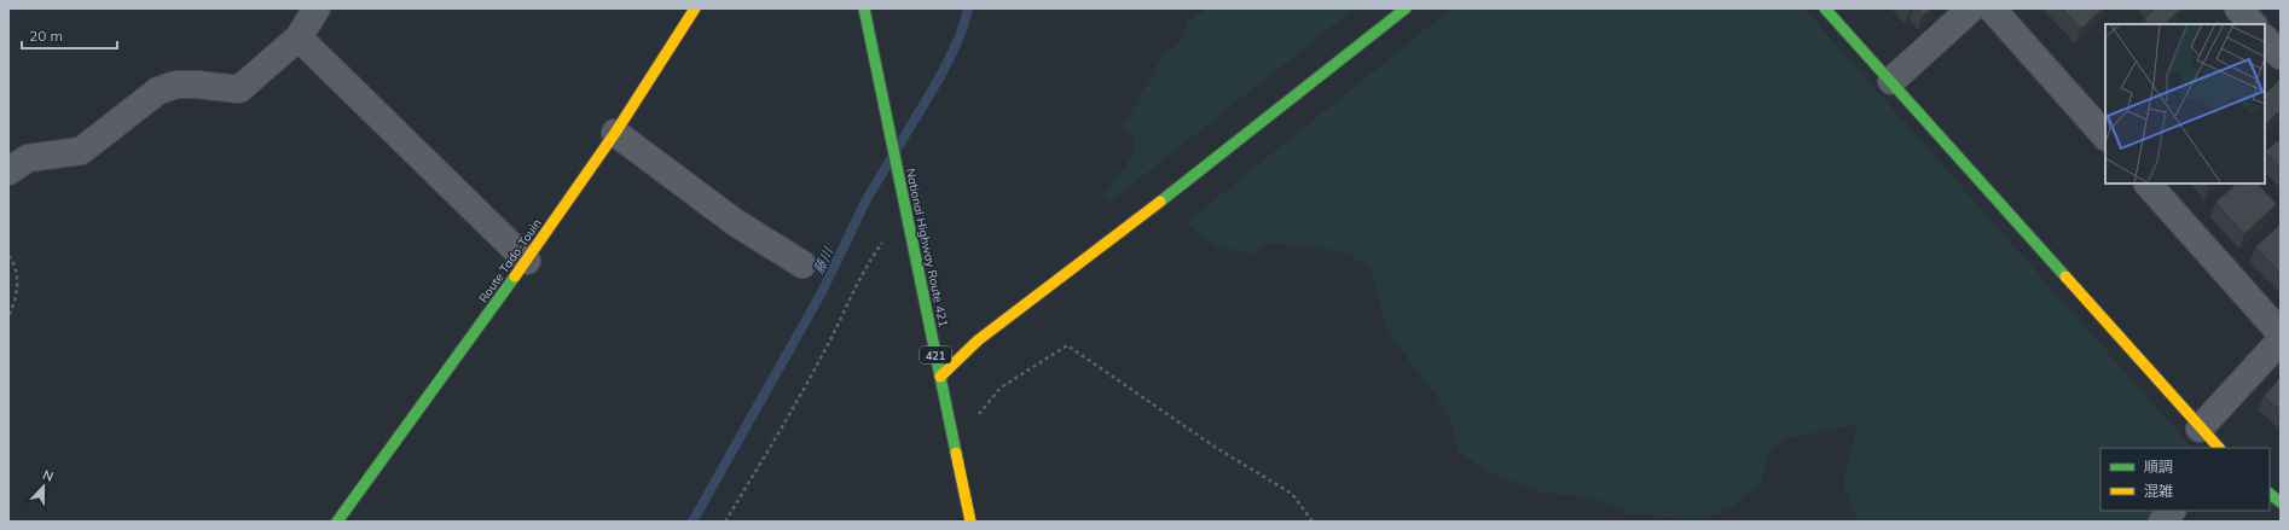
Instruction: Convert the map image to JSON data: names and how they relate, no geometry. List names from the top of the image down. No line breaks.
{"streets":{"main road":["National Highway Route 421","Route Tado-Touin","421"]},"water":["藤川"],"legend":["順調","混雑"],"scale_bar":"20 m","north":"top"}
